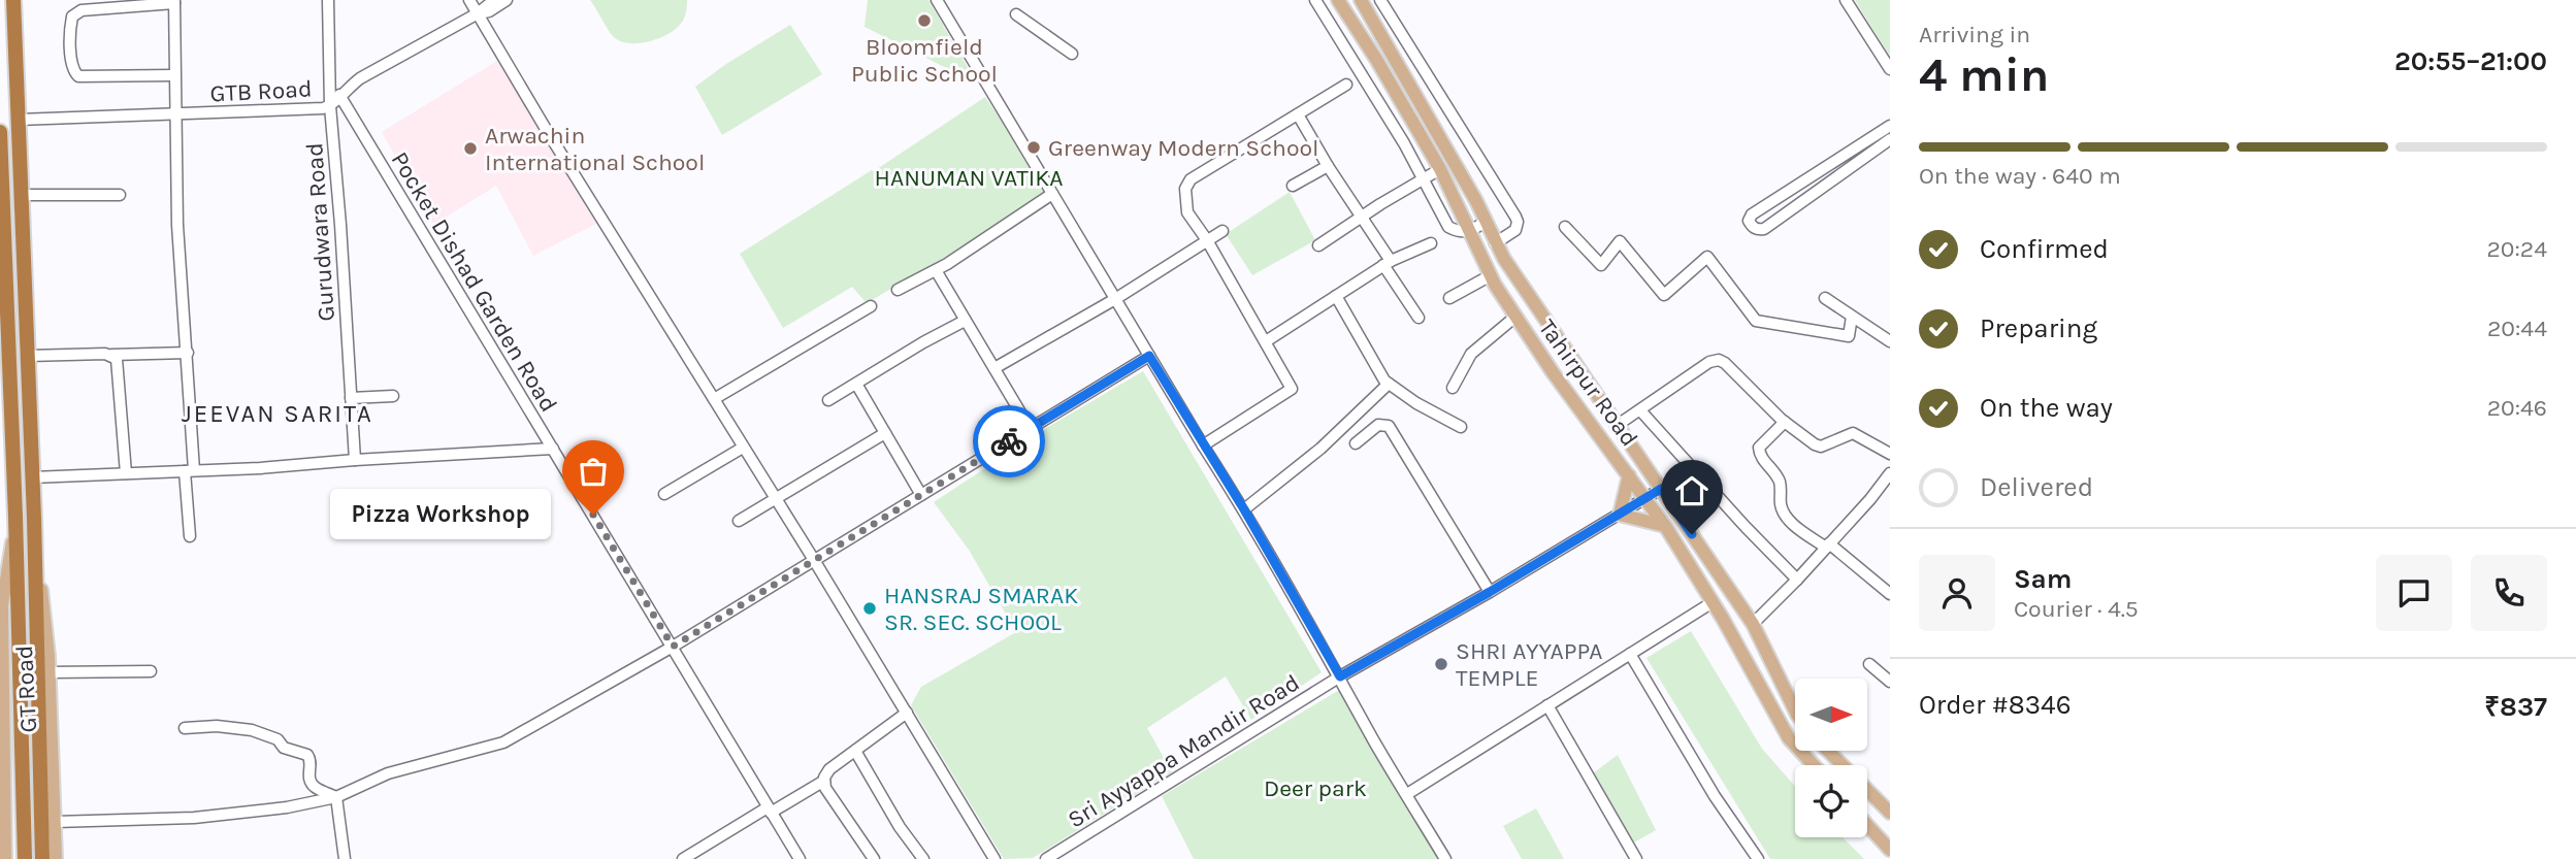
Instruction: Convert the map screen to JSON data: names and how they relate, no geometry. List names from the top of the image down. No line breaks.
{"streets":{"highway":["GT Road"],"main road":["Tahirpur Road"],"street":["GTB Road","Gurudwara Road","Pocket Dishad Garden Road","Sri Ayyappa Mandir Road"]},"crossings":[["GTB Road","Gurudwara Road"],["GTB Road","Pocket Dishad Garden Road"],["GTB Road","GT Road"],["Tahirpur Road","Sri Ayyappa Mandir Road"]],"districts":["JEEVAN SARITA"],"parks":["HANUMAN VATIKA","Deer park"],"places":["Bloomfield Public School","Greenway Modern School","Arwachin International School","Pizza Workshop","HANSRAJ SMARAK SR. SEC. SCHOOL","SHRI AYYAPPA TEMPLE"],"north":"right","page":{"heading":["4 min","Arriving in","20:55–21:00"],"panel":["Sam","Courier · 4.5","Order #8346","₹837"],"bar":"On the way · 640 m","list":[["Confirmed","20:24"],["Preparing","20:44"],["On the way","20:46"],"Delivered"],"bubble":"Pizza Workshop"}}
